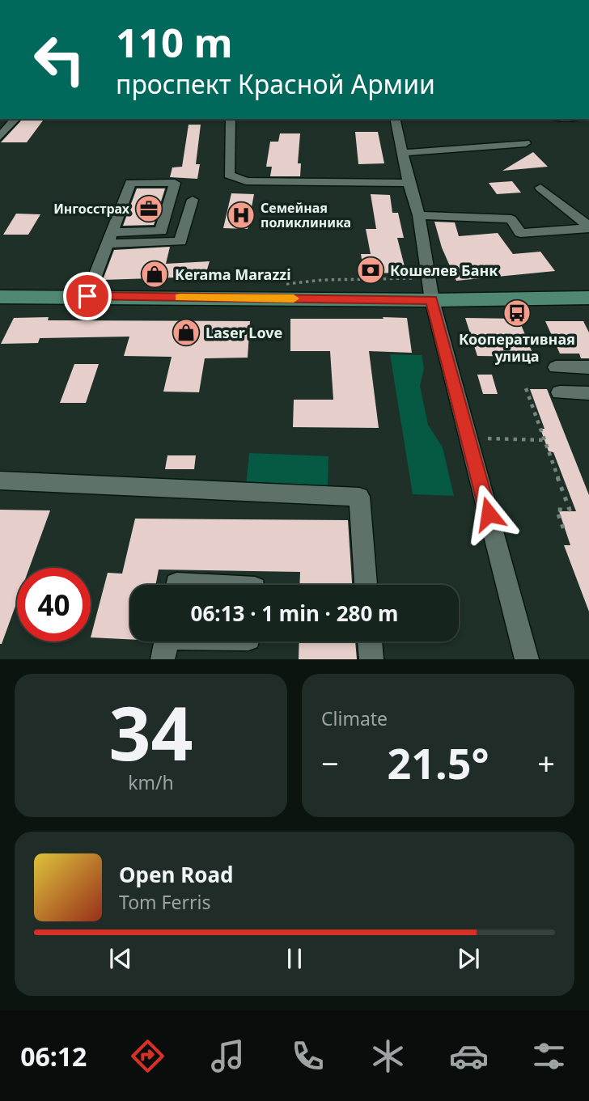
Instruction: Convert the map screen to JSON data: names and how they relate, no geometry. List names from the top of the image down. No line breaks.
{"places":{"office":["Ингосстрах"],"hospital":["Семейная поликлиника"],"bank":["Кошелев Банк"],"shop":["Kerama Marazzi","Laser Love"],"bus stop":["Кооперативная улица"]},"page":{"turn":["110 m","проспект Красной Армии"],"limit":"40","trip":"06:13 · 1 min · 280 m","tile":[["34","km/h"],"Climate"],"heat":["−","21.5°","+"],"song":["Open Road","Tom Ferris"],"tabs":"06:12"}}
